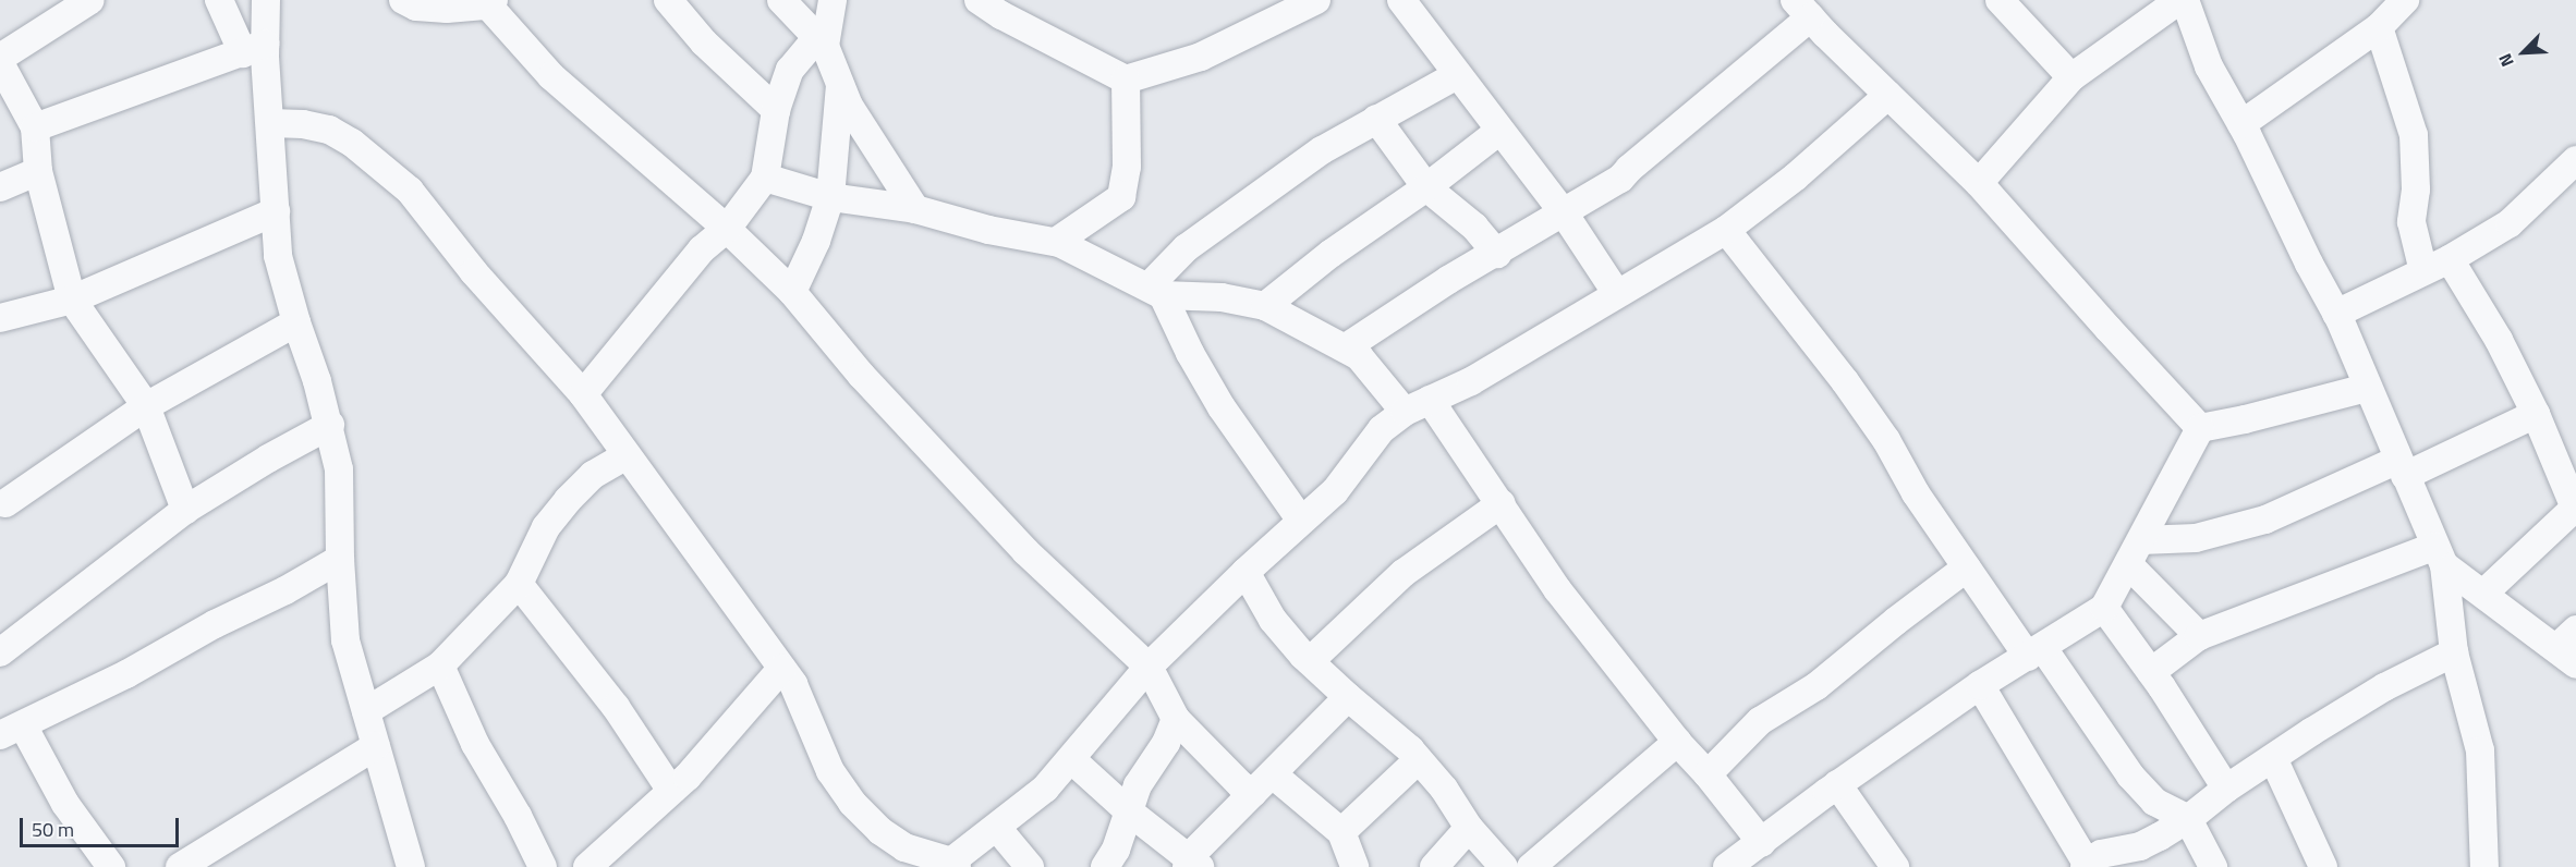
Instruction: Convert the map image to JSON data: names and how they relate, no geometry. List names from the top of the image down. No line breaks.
{"scale_bar":"50 m","north":"bottom left"}
